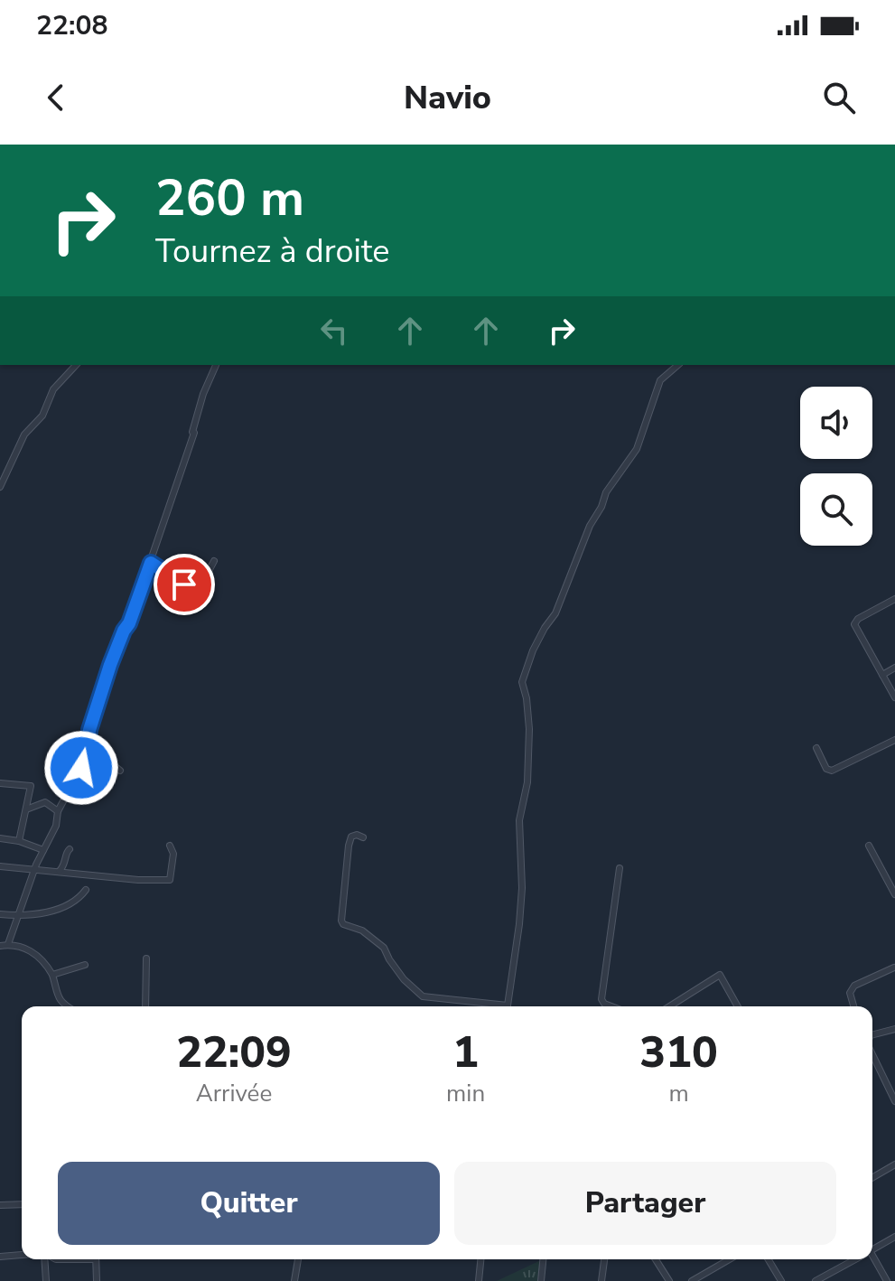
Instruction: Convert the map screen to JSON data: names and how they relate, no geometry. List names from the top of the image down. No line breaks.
{"page":{"status":"22:08","header":"Navio","turn":["260 m","Tournez à droite"],"eta":["22:09","Arrivée","1","min","310","m"],"buttons":["Quitter","Partager"]}}
